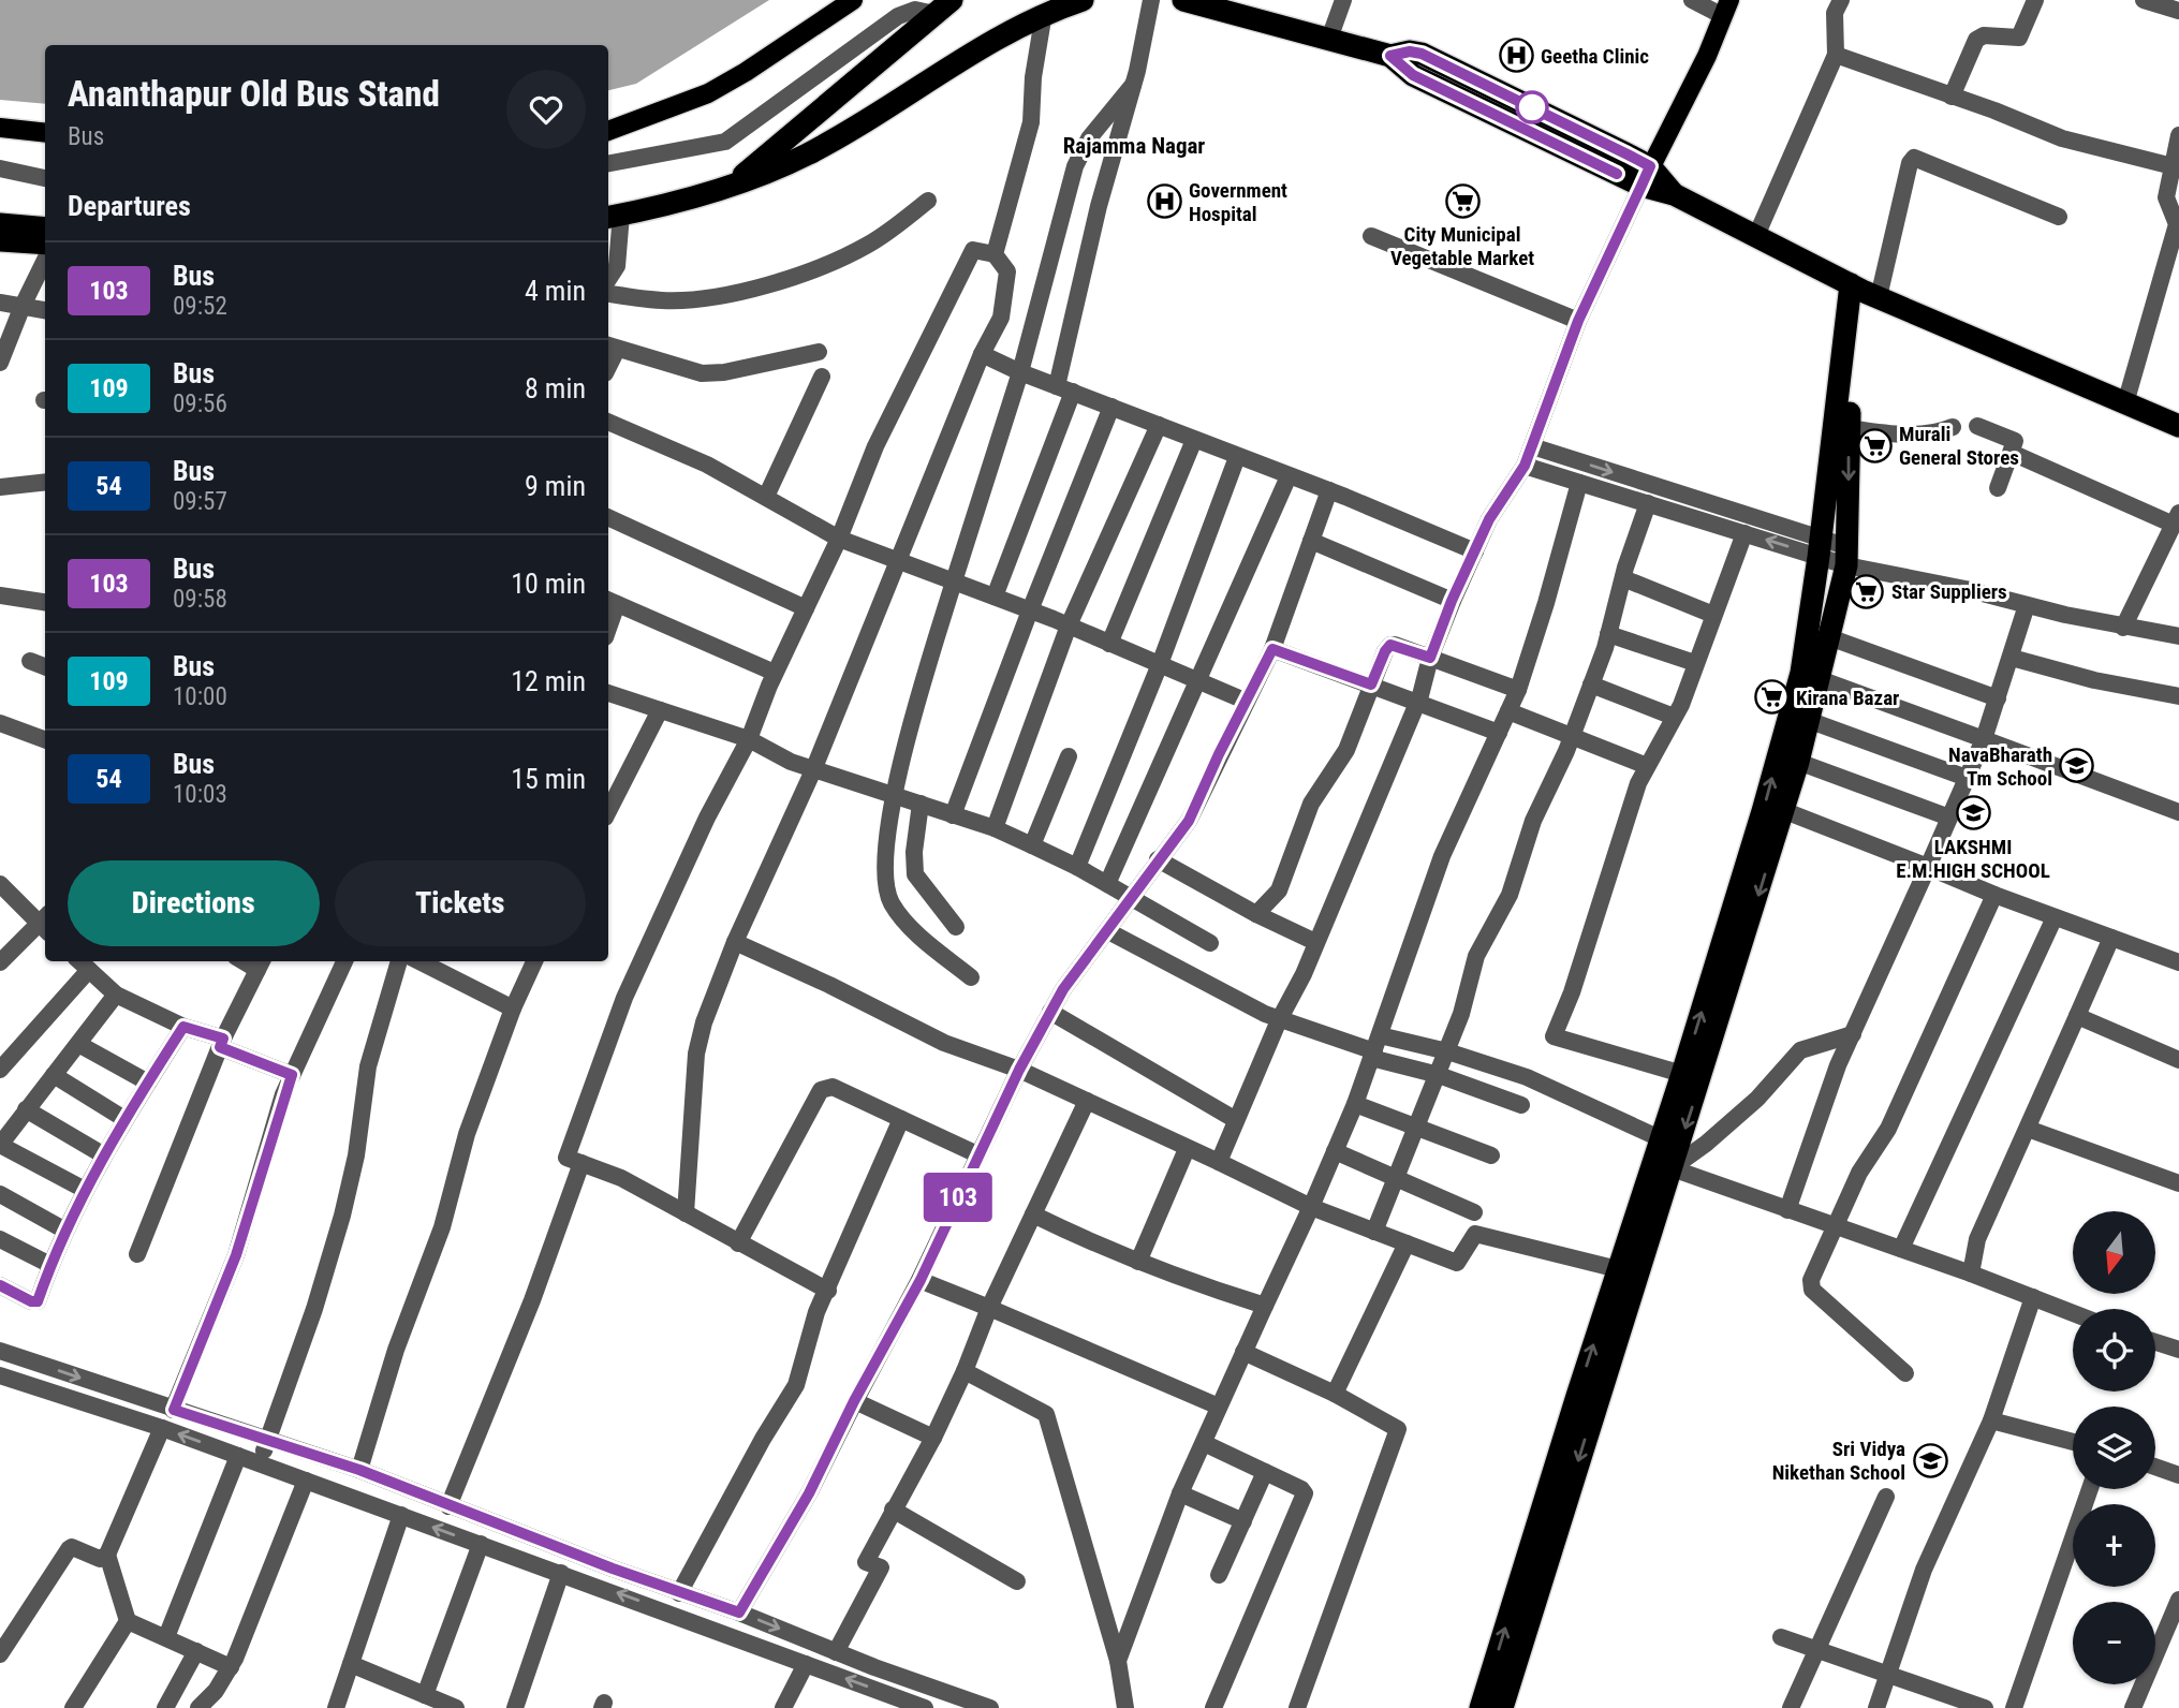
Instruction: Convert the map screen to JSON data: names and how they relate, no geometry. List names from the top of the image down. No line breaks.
{"districts":["Rajamma Nagar"],"places":{"hospital":["Geetha Clinic","Government Hospital"],"supermarket":["City Municipal Vegetable Market","Murali General Stores","Star Suppliers","Kirana Bazar"],"school or university":["NavaBharath Tm School","LAKSHMI E.M.HIGH SCHOOL","Sri Vidya Nikethan School"]},"lines":["bus line 103"],"north":"bottom","page":{"on_map":"103","heading":[["Ananthapur Old Bus Stand","Bus"],"Departures"],"list":[{"mark":"103","name":"Bus","note":"09:52","value":"4 min"},{"mark":"109","name":"Bus","note":"09:56","value":"8 min"},{"mark":"54","name":"Bus","note":"09:57","value":"9 min"},{"mark":"103","name":"Bus","note":"09:58","value":"10 min"},{"mark":"109","name":"Bus","note":"10:00","value":"12 min"},{"mark":"54","name":"Bus","note":"10:03","value":"15 min"}],"buttons":["Directions","Tickets"],"map_buttons":["+","−"]}}
